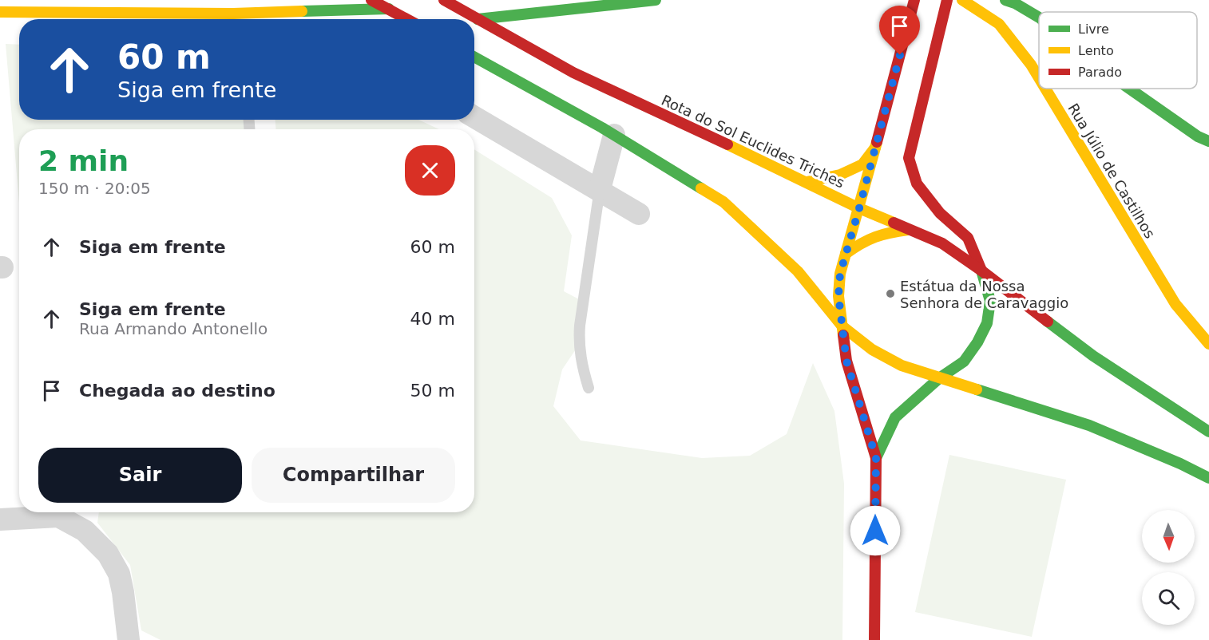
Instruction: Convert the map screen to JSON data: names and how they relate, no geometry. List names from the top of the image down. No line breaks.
{"streets":{"main road":["Rota do Sol Euclides Triches","Rua Júlio de Castilhos"]},"places":["Estátua da Nossa Senhora de Caravaggio"],"legend":["Livre","Lento","Parado"],"north":"bottom","page":{"turn":["60 m","Siga em frente"],"heading":["2 min","150 m · 20:05"],"list":[{"name":"Siga em frente","value":"60 m"},{"name":"Siga em frente","note":"Rua Armando Antonello","value":"40 m"},{"name":"Chegada ao destino","value":"50 m"}],"buttons":["Sair","Compartilhar"]}}
